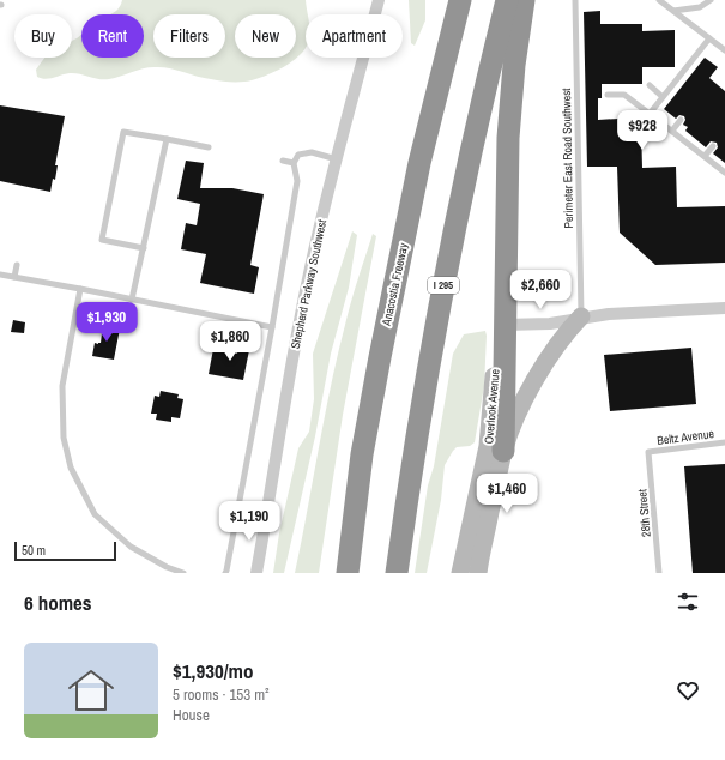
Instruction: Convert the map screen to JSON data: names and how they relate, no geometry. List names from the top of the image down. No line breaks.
{"streets":{"highway":["Anacostia Freeway","I 295"],"street":["Shepherd Parkway Southwest","Overlook Avenue"],"lane":["Perimeter East Road Southwest","Beltz Avenue","28th Street"]},"crossings":[["Perimeter East Road Southwest","Overlook Avenue"],["Beltz Avenue","28th Street"]],"scale_bar":"50 m","page":{"chip":["Buy","Rent","Filters","New","Apartment"],"price":["$928","$2,660","$1,930","$1,860","$1,460","$1,190"],"scale":"50 m","heading":"6 homes","list":[{"name":"$1,930/mo","note":"5 rooms · 153 m² · House"}]}}
